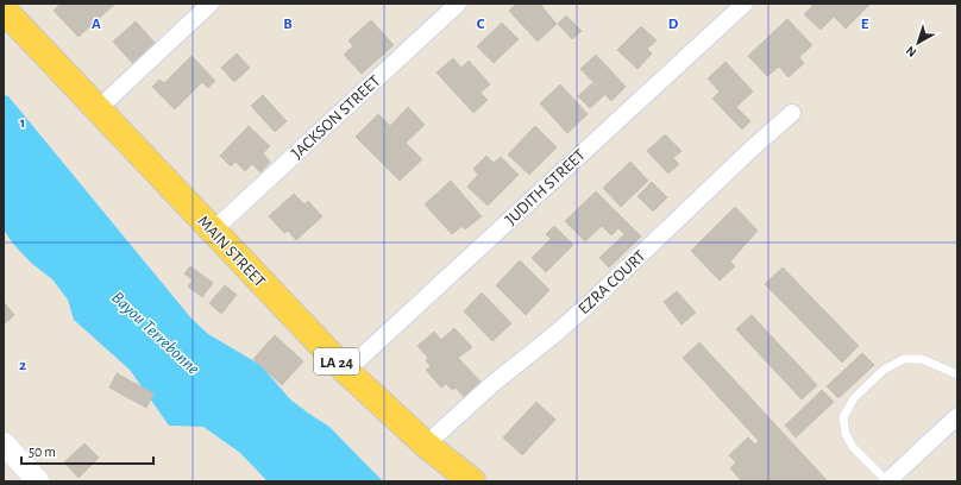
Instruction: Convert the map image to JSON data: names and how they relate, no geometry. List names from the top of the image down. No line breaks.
{"streets":{"main road":["MAIN STREET","LA 24"],"street":["JACKSON STREET","JUDITH STREET","EZRA COURT"]},"crossings":[["JACKSON STREET","MAIN STREET"],["JUDITH STREET","MAIN STREET"],["MAIN STREET","EZRA COURT"]],"water":["Bayou Terrebonne"],"scale_bar":"50 m","north":"bottom left","grid":{"columns":["A","B","C","D","E"],"rows":["1","2"]}}
